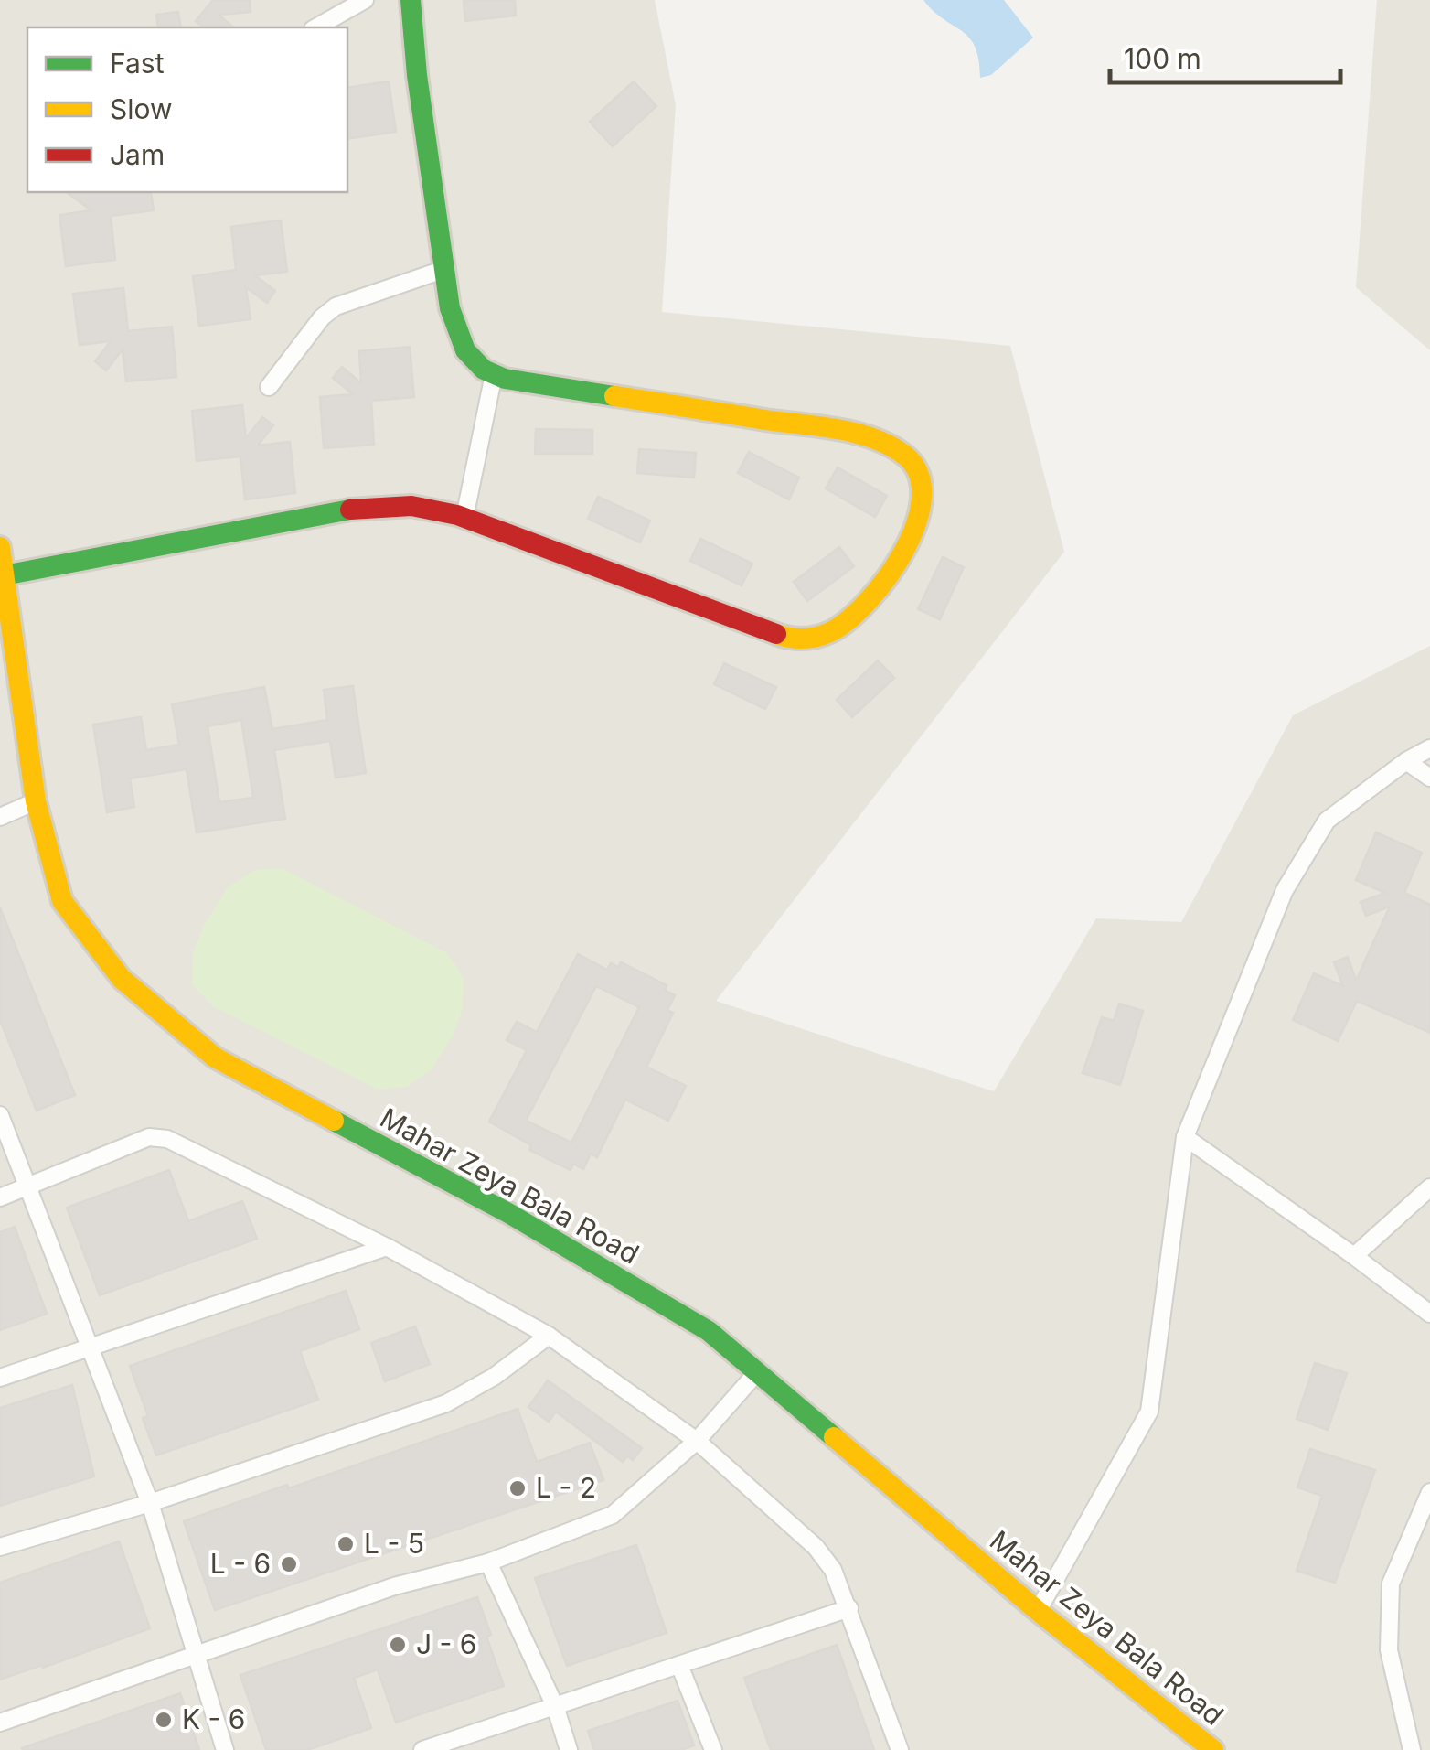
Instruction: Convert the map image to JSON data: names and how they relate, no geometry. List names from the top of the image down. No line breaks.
{"streets":{"street":["Mahar Zeya Bala Road"]},"places":["L - 2","L - 5","L - 6","J - 6","K - 6"],"legend":["Fast","Slow","Jam"],"scale_bar":"100 m"}
